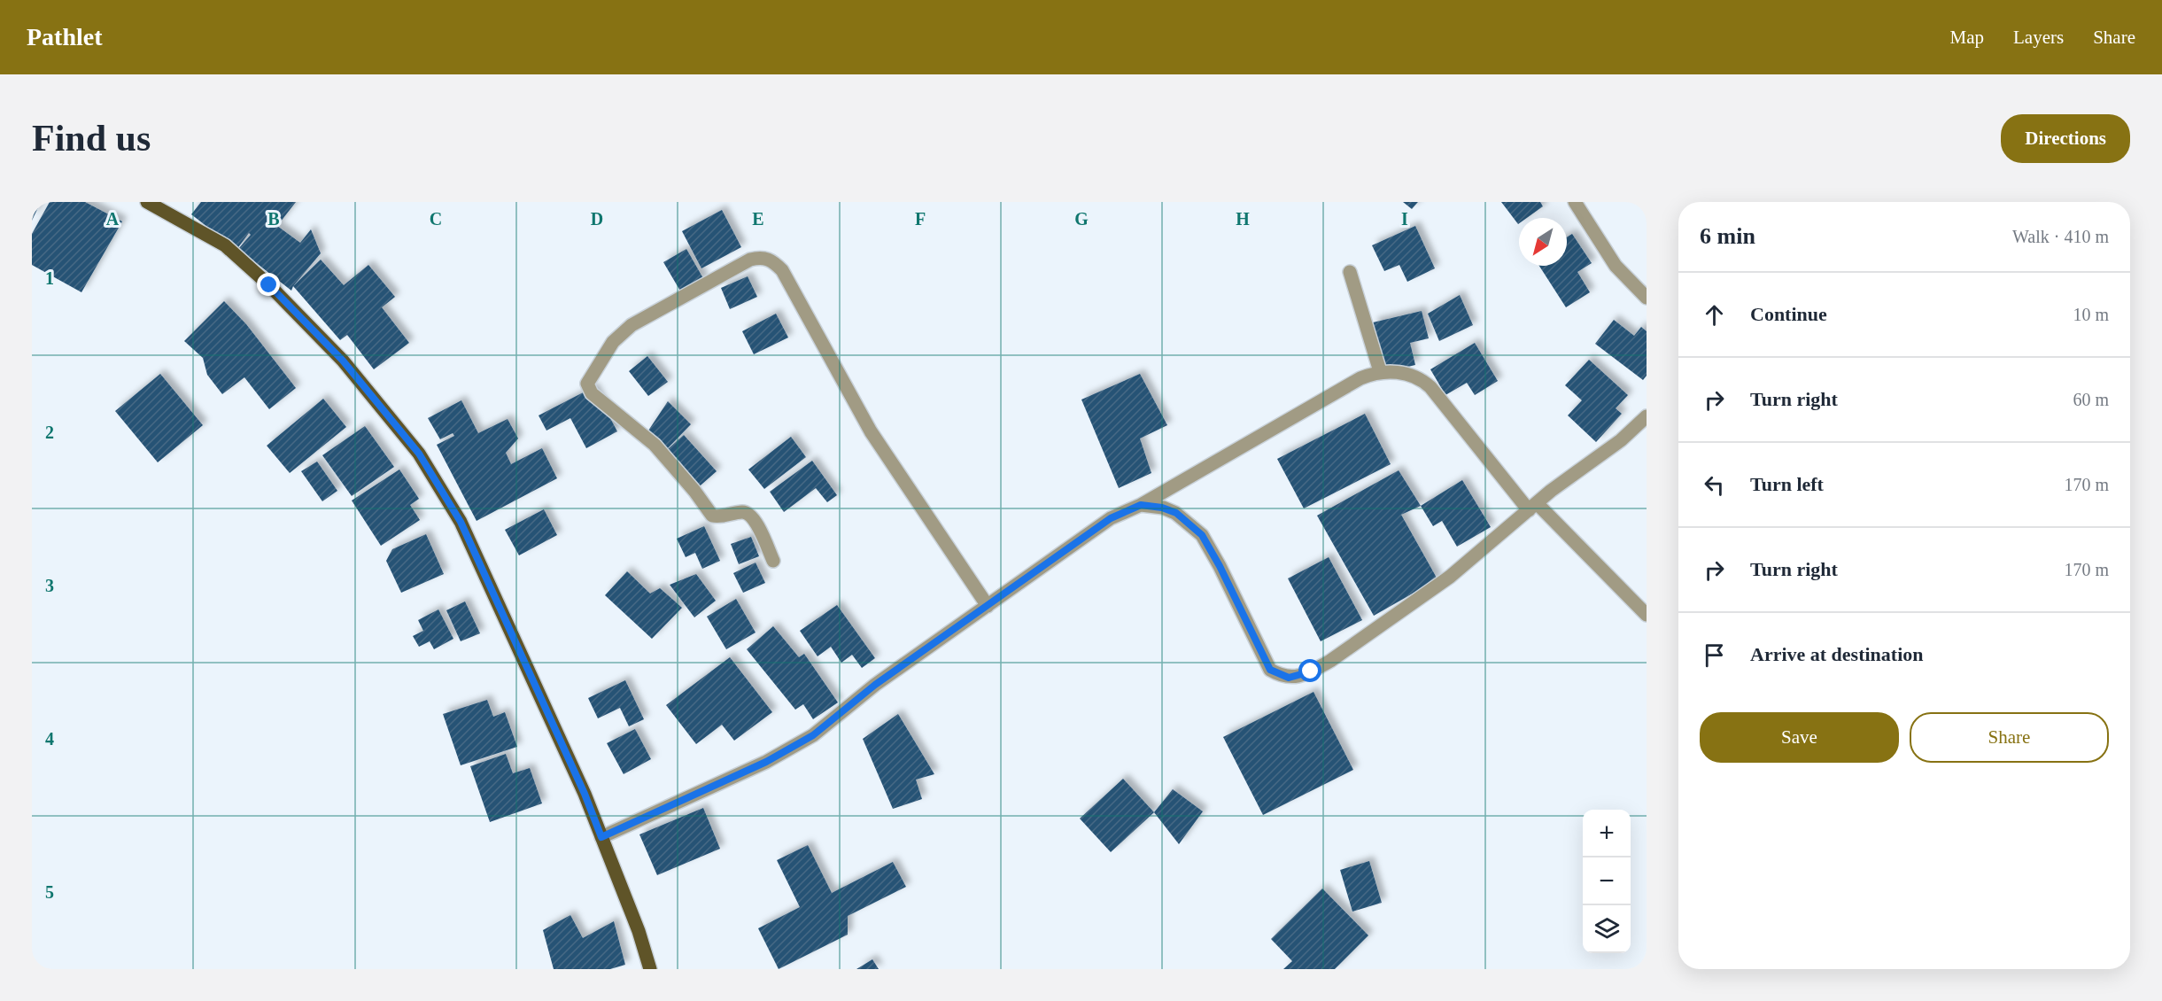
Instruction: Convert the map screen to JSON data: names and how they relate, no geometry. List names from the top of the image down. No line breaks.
{"north":"bottom left","page":{"header":"Pathlet","nav":["Map","Layers","Share"],"buttons":["Directions",["Save","Share"]],"title":"Find us","heading":["6 min","Walk · 410 m"],"list":[["Continue","10 m"],["Turn right","60 m"],["Turn left","170 m"],["Turn right","170 m"],"Arrive at destination"],"map_buttons":["+","−"]},"grid":{"columns":["A","B","C","D","E","F","G","H","I"],"rows":["1","2","3","4","5"]}}
